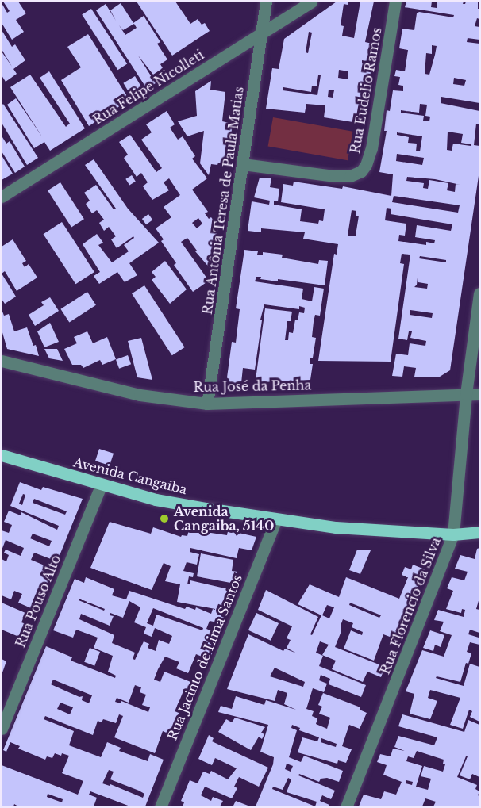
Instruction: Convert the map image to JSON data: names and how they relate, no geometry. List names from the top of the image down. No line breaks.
{"streets":{"main road":["Avenida Cangaíba"],"street":["Rua Felipe Nicolleti","Rua Eudelio Ramos","Rua Antônia Teresa de Paula Matias","Rua José da Penha","Rua Pouso Alto","Rua Florencio da Silva","Rua Jacinto de Lima Santos"]},"crossings":[["Rua Felipe Nicolleti","Rua Antônia Teresa de Paula Matias"],["Rua Eudelio Ramos","Rua Antônia Teresa de Paula Matias"],["Rua Antônia Teresa de Paula Matias","Rua José da Penha"],["Rua José da Penha","Rua Florencio da Silva"],["Avenida Cangaíba","Rua Pouso Alto"],["Avenida Cangaíba","Rua Florencio da Silva"],["Avenida Cangaíba","Rua Jacinto de Lima Santos"]],"places":["Avenida Cangaiba, 5140"]}
